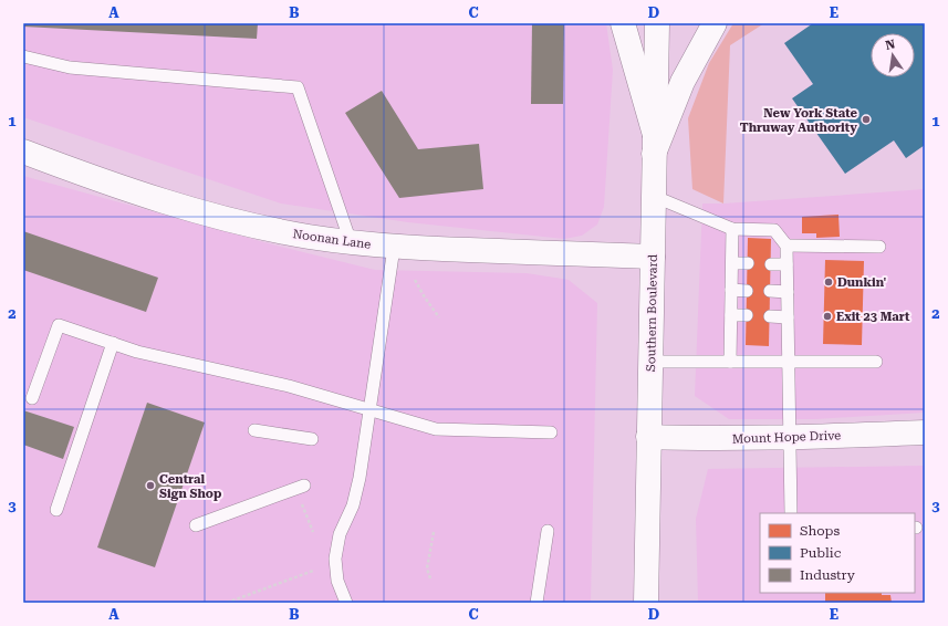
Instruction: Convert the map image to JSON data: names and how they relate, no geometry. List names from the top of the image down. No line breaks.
{"streets":{"main road":["Noonan Lane","Southern Boulevard","Mount Hope Drive"]},"crossings":[["Noonan Lane","Southern Boulevard"],["Southern Boulevard","Mount Hope Drive"]],"places":["New York State Thruway Authority","Dunkin'","Exit 23 Mart","Central Sign Shop"],"legend":["Shops","Public","Industry"],"north":"top","grid":{"columns":["A","B","C","D","E"],"rows":["1","2","3"]}}
